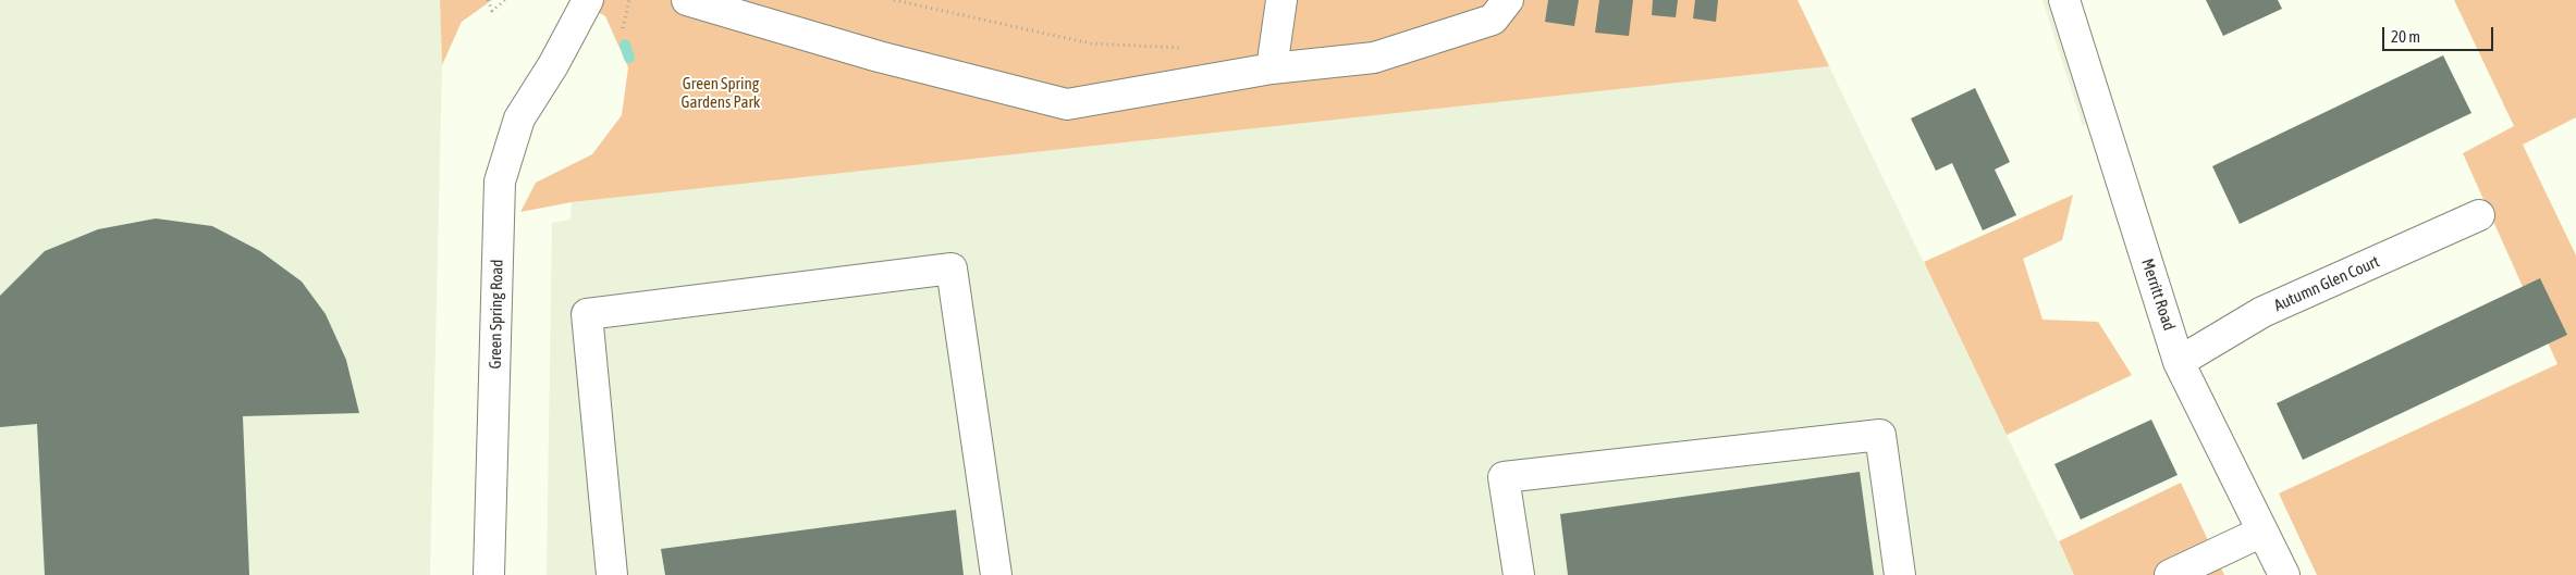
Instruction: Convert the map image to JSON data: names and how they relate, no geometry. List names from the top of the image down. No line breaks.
{"streets":{"street":["Autumn Glen Court","Merritt Road","Green Spring Road"]},"crossings":[["Autumn Glen Court","Merritt Road"]],"parks":["Green Spring Gardens Park"],"scale_bar":"20 m"}
